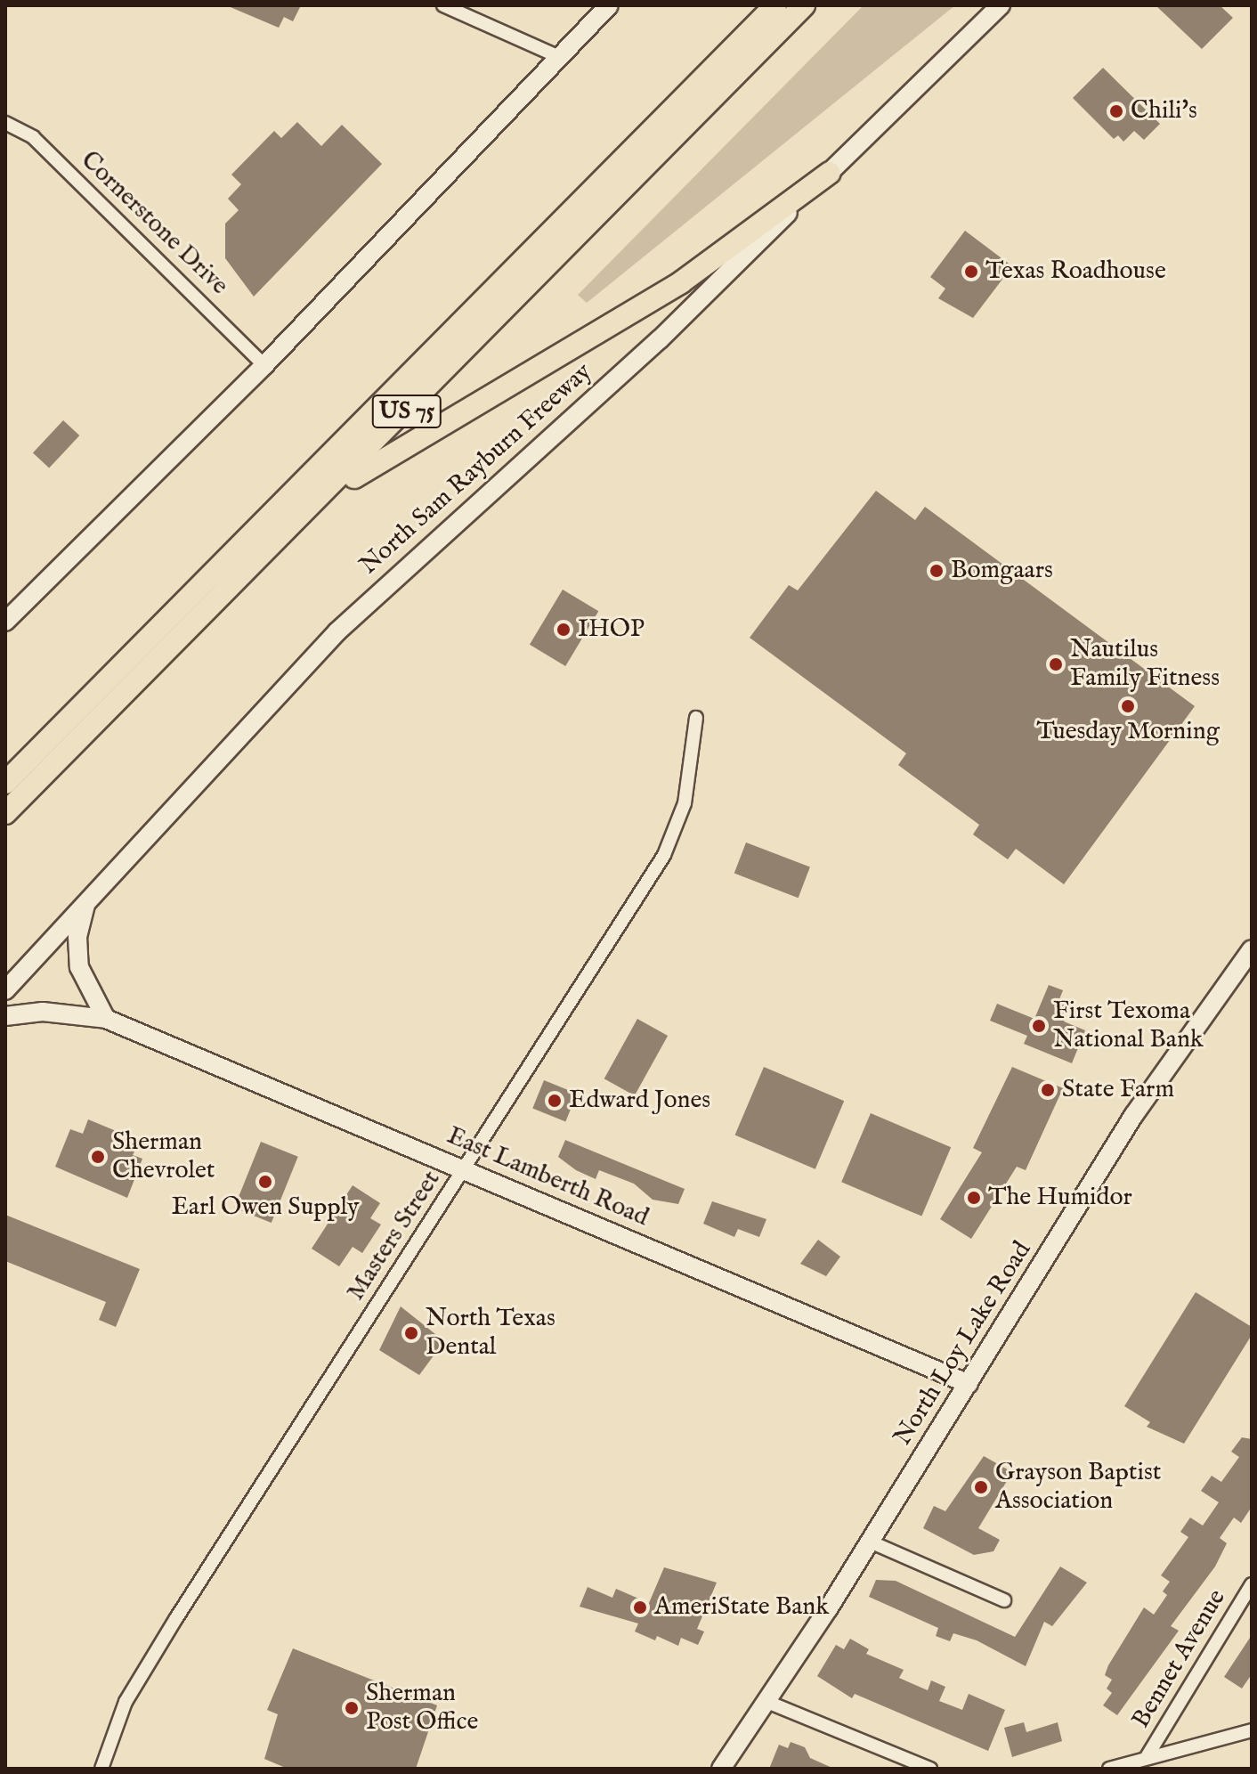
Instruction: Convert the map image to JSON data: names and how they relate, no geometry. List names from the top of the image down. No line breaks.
{"streets":{"highway":["US 75"],"main road":["North Sam Rayburn Freeway","East Lamberth Road","North Loy Lake Road"],"street":["Cornerstone Drive","Masters Street","Bennet Avenue"]},"crossings":[["East Lamberth Road","Masters Street"],["East Lamberth Road","North Loy Lake Road"]],"places":["Chili's","Texas Roadhouse","Bomgaars","IHOP","Nautilus Family Fitness","Tuesday Morning","First Texoma National Bank","State Farm","Edward Jones","Sherman Chevrolet","Earl Owen Supply","The Humidor","North Texas Dental","Grayson Baptist Association","AmeriState Bank","Sherman Post Office"]}
